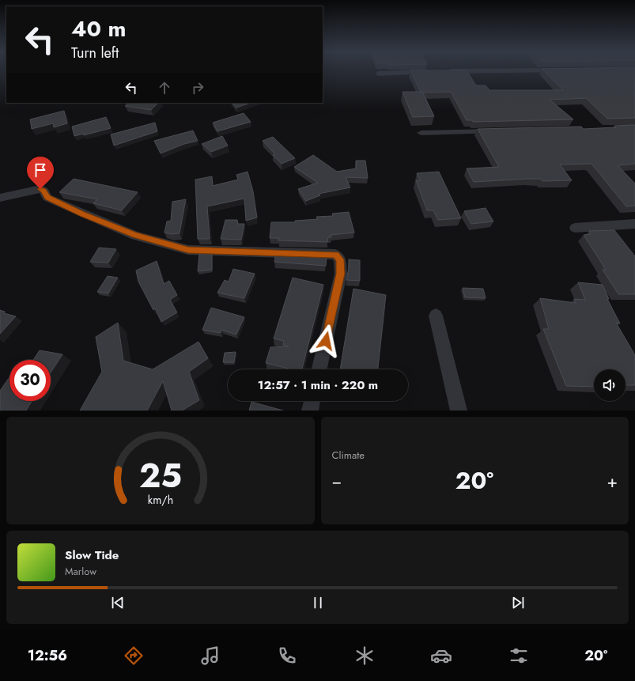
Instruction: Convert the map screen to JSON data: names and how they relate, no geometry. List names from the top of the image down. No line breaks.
{"page":{"turn":["40 m","Turn left"],"limit":"30","trip":"12:57 · 1 min · 220 m","tile":"Climate","heat":["−","20°","+"],"song":["Slow Tide","Marlow"],"tabs":["12:56","20°"],"gauge":["25","km/h"]}}
